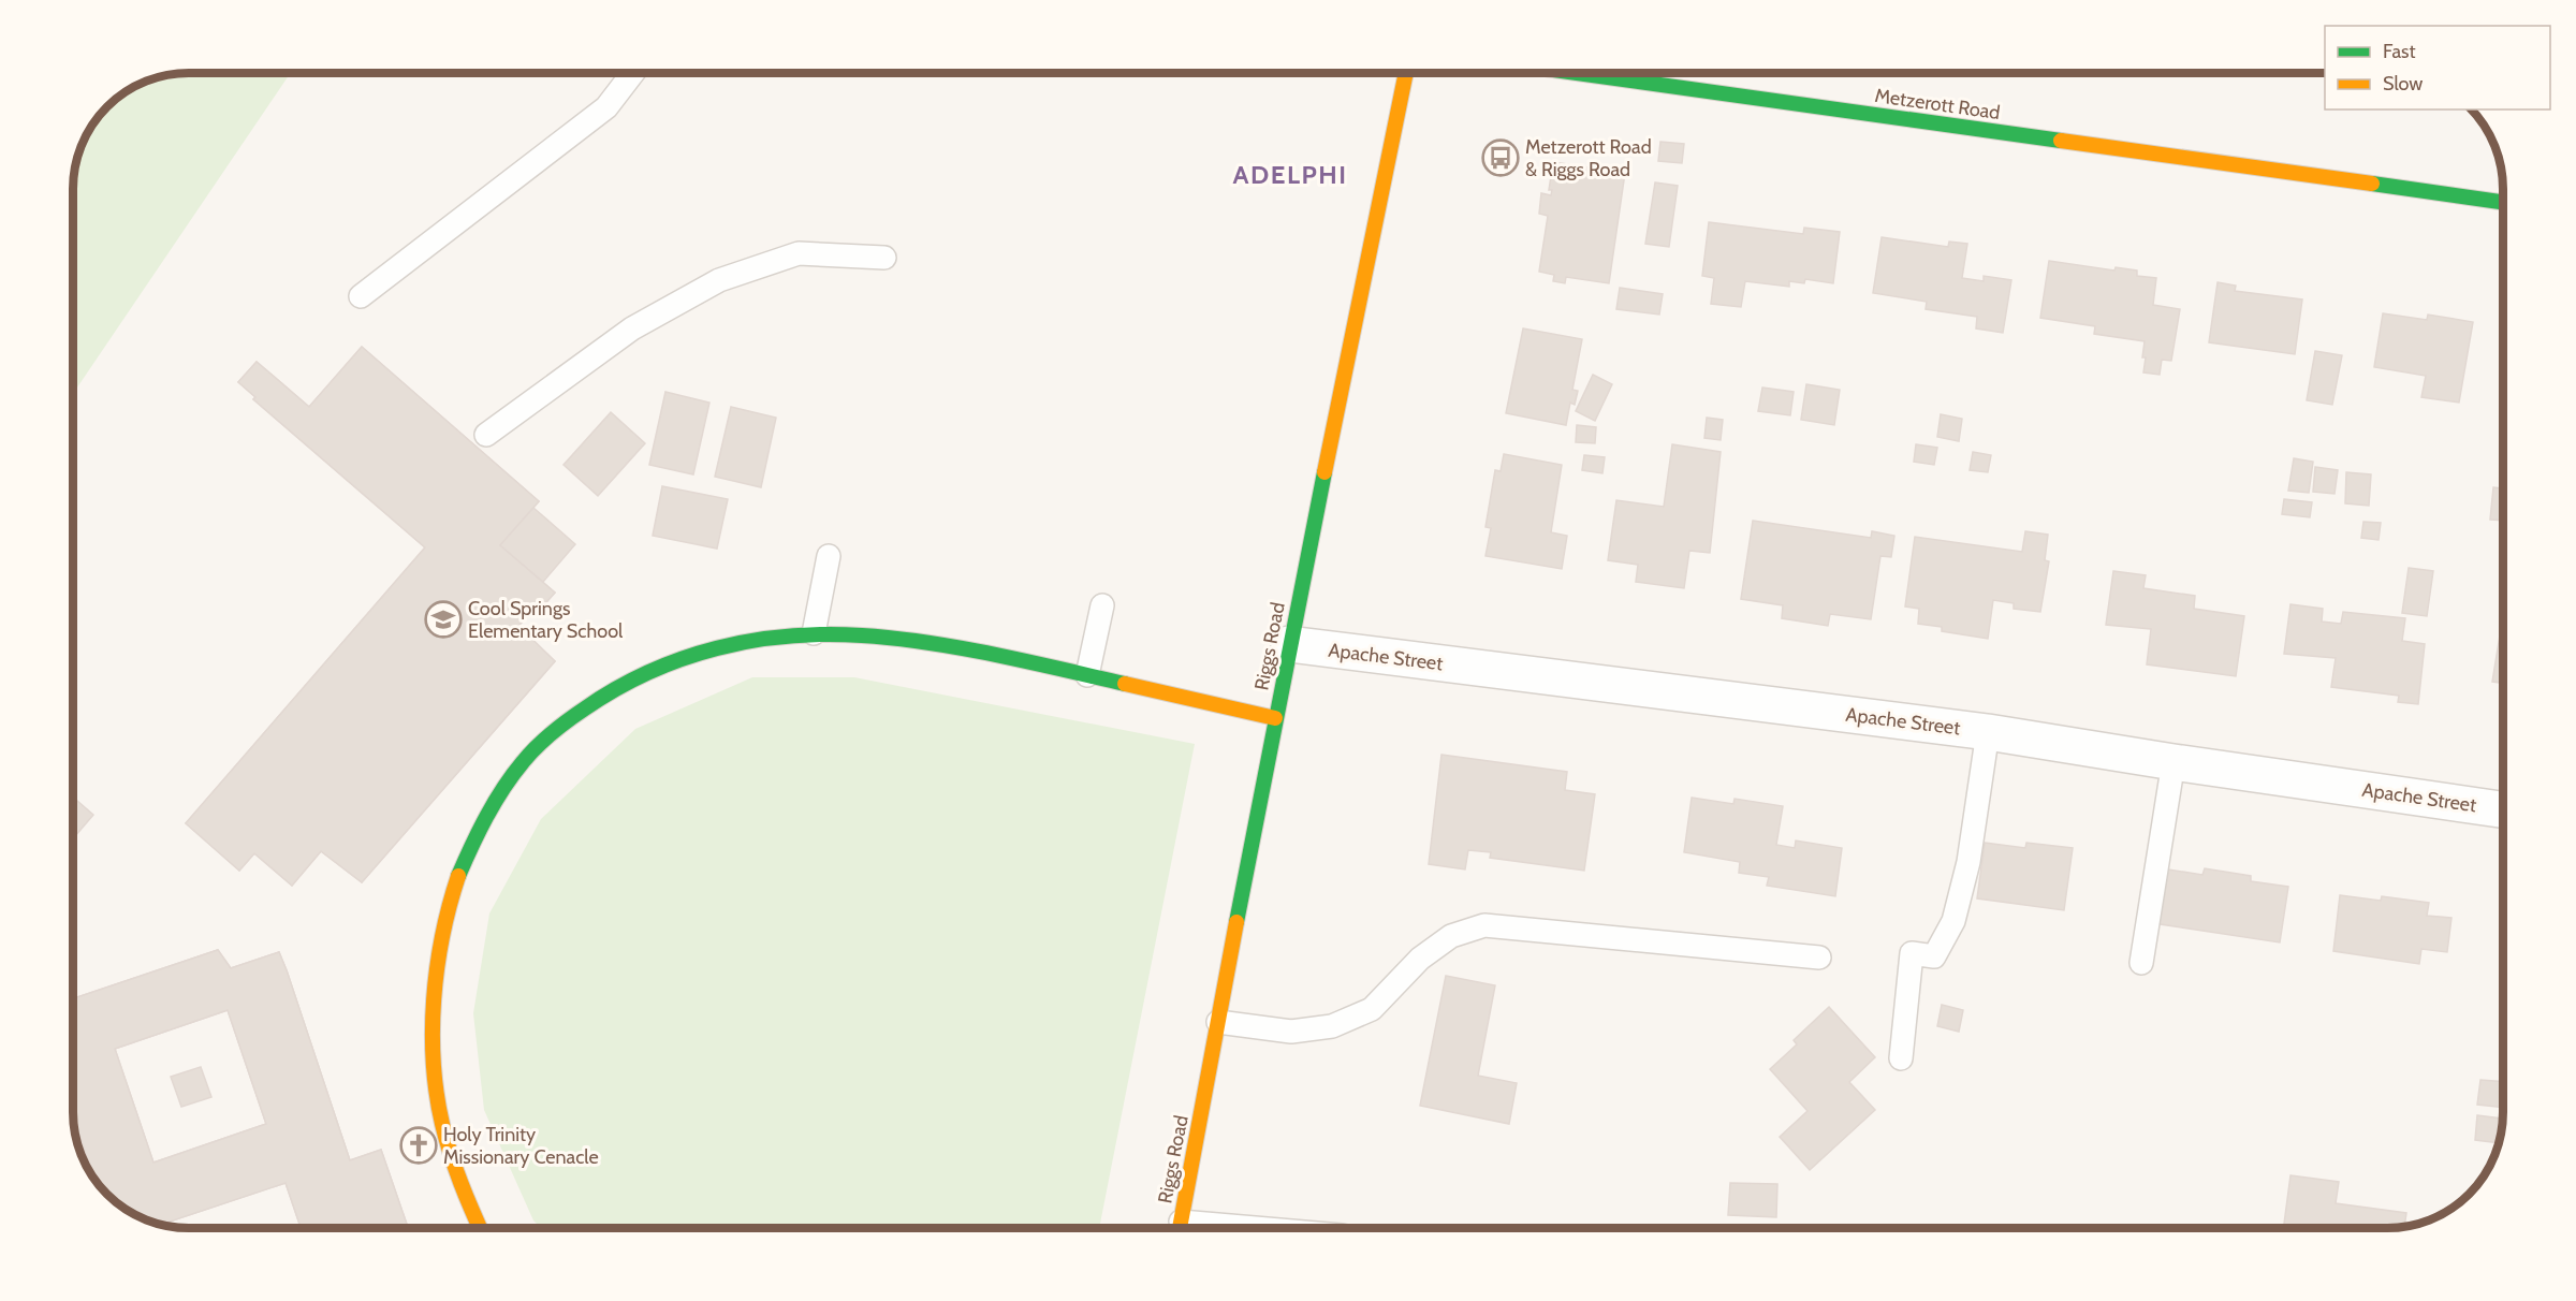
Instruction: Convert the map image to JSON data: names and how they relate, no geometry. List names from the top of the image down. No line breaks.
{"streets":{"street":["Metzerott Road","Riggs Road","Apache Street"]},"crossings":[["Riggs Road","Apache Street"]],"districts":["ADELPHI"],"places":{"bus stop":["Metzerott Road & Riggs Road"],"school or university":["Cool Springs Elementary School"],"church":["Holy Trinity Missionary Cenacle"]},"legend":["Fast","Slow"]}
